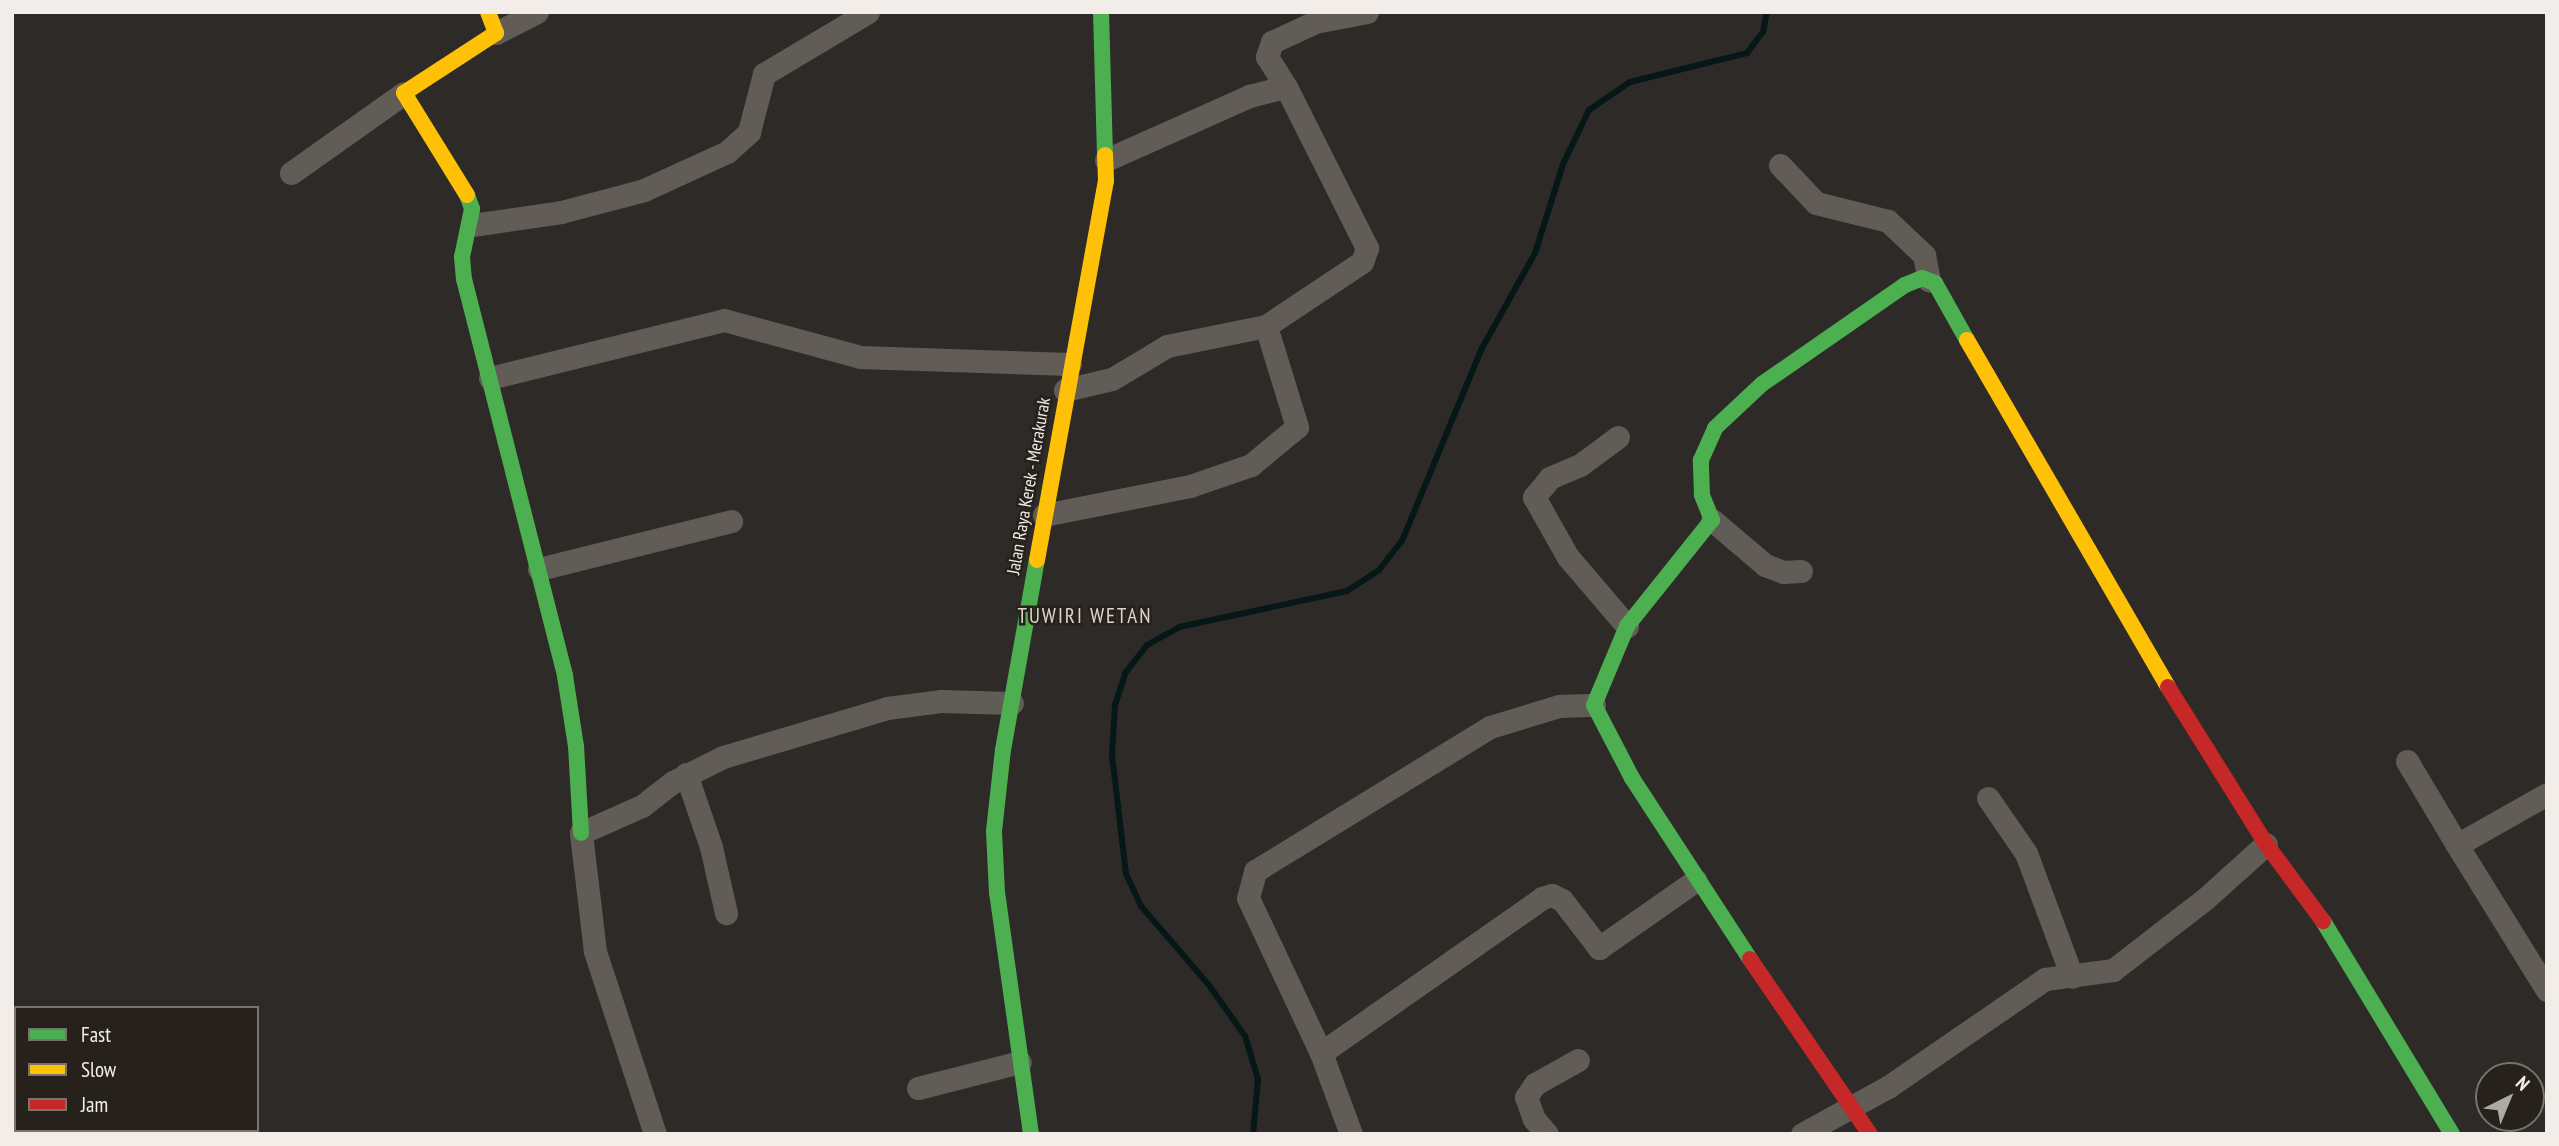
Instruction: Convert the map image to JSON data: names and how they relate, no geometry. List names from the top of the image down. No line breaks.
{"streets":{"street":["Jalan Raya Kerek - Merakurak"]},"districts":["TUWIRI WETAN"],"legend":["Fast","Slow","Jam"],"north":"top right"}
